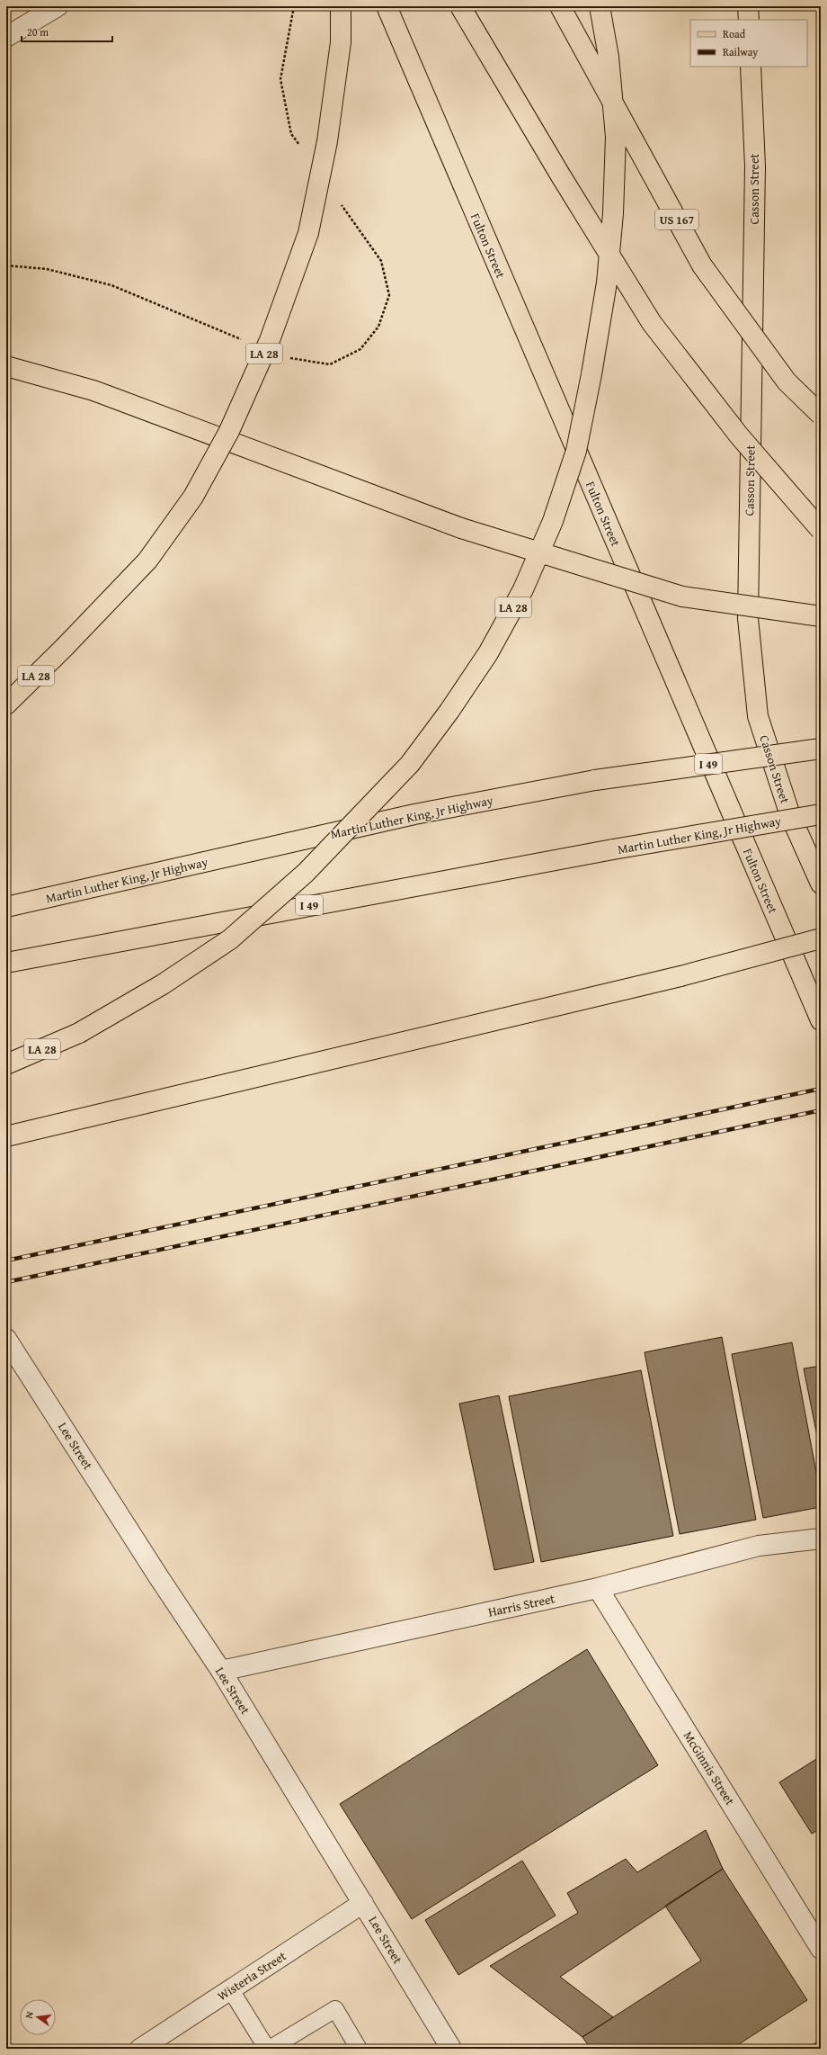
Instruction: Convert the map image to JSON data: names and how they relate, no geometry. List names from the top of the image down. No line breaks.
{"streets":{"main road":["Casson Street","US 167","Fulton Street","LA 28","I 49","Martin Luther King, Jr Highway"],"street":["Lee Street","Harris Street","McGinnis Street","Wisteria Street"]},"crossings":[["Lee Street","Harris Street"],["Lee Street","Wisteria Street"],["Harris Street","McGinnis Street"]],"legend":["Road","Railway"],"scale_bar":"20 m","north":"left"}
